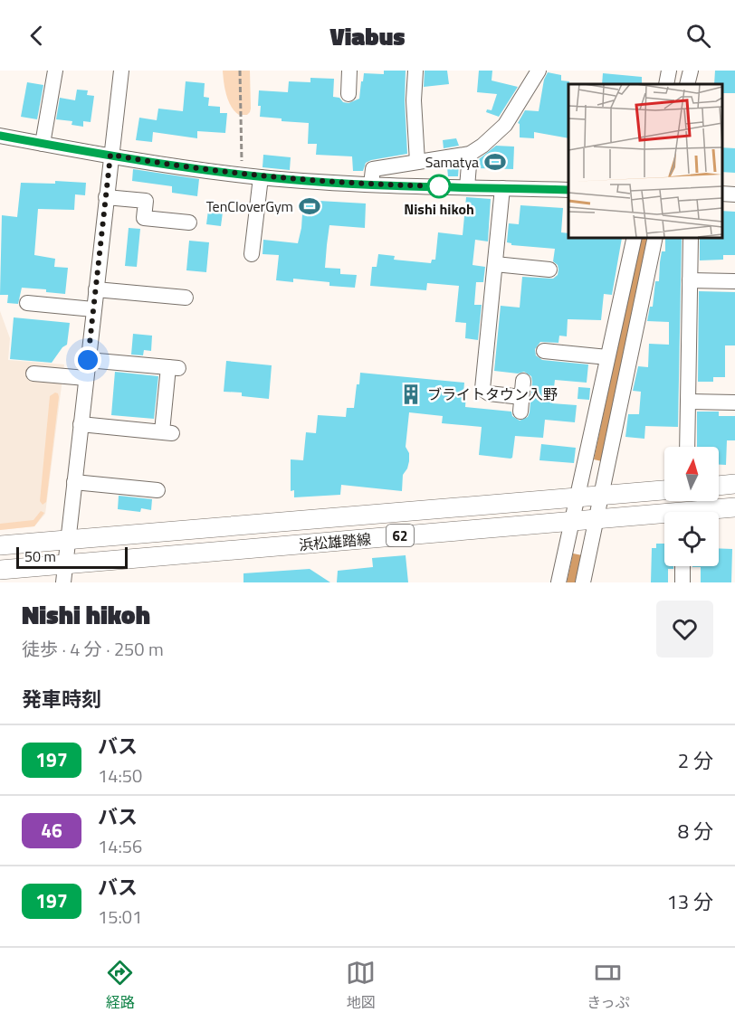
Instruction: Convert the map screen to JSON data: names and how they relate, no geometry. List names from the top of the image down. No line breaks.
{"streets":{"main road":["62","浜松雄踏線"]},"places":{"sports":["Samatya","TenCloverGym"],"other":["Nishi hikoh"],"building":["ブライトタウン入野"]},"lines":["bus line 197"],"scale_bar":"50 m","north":"top","page":{"header":"Viabus","scale":"50 m","heading":[["Nishi hikoh","徒歩 · 4 分 · 250 m"],"発車時刻"],"list":[{"mark":"197","name":"バス","note":"14:50","value":"2 分"},{"mark":"46","name":"バス","note":"14:56","value":"8 分"},{"mark":"197","name":"バス","note":"15:01","value":"13 分"}],"tabs":["経路","地図","きっぷ"]}}
